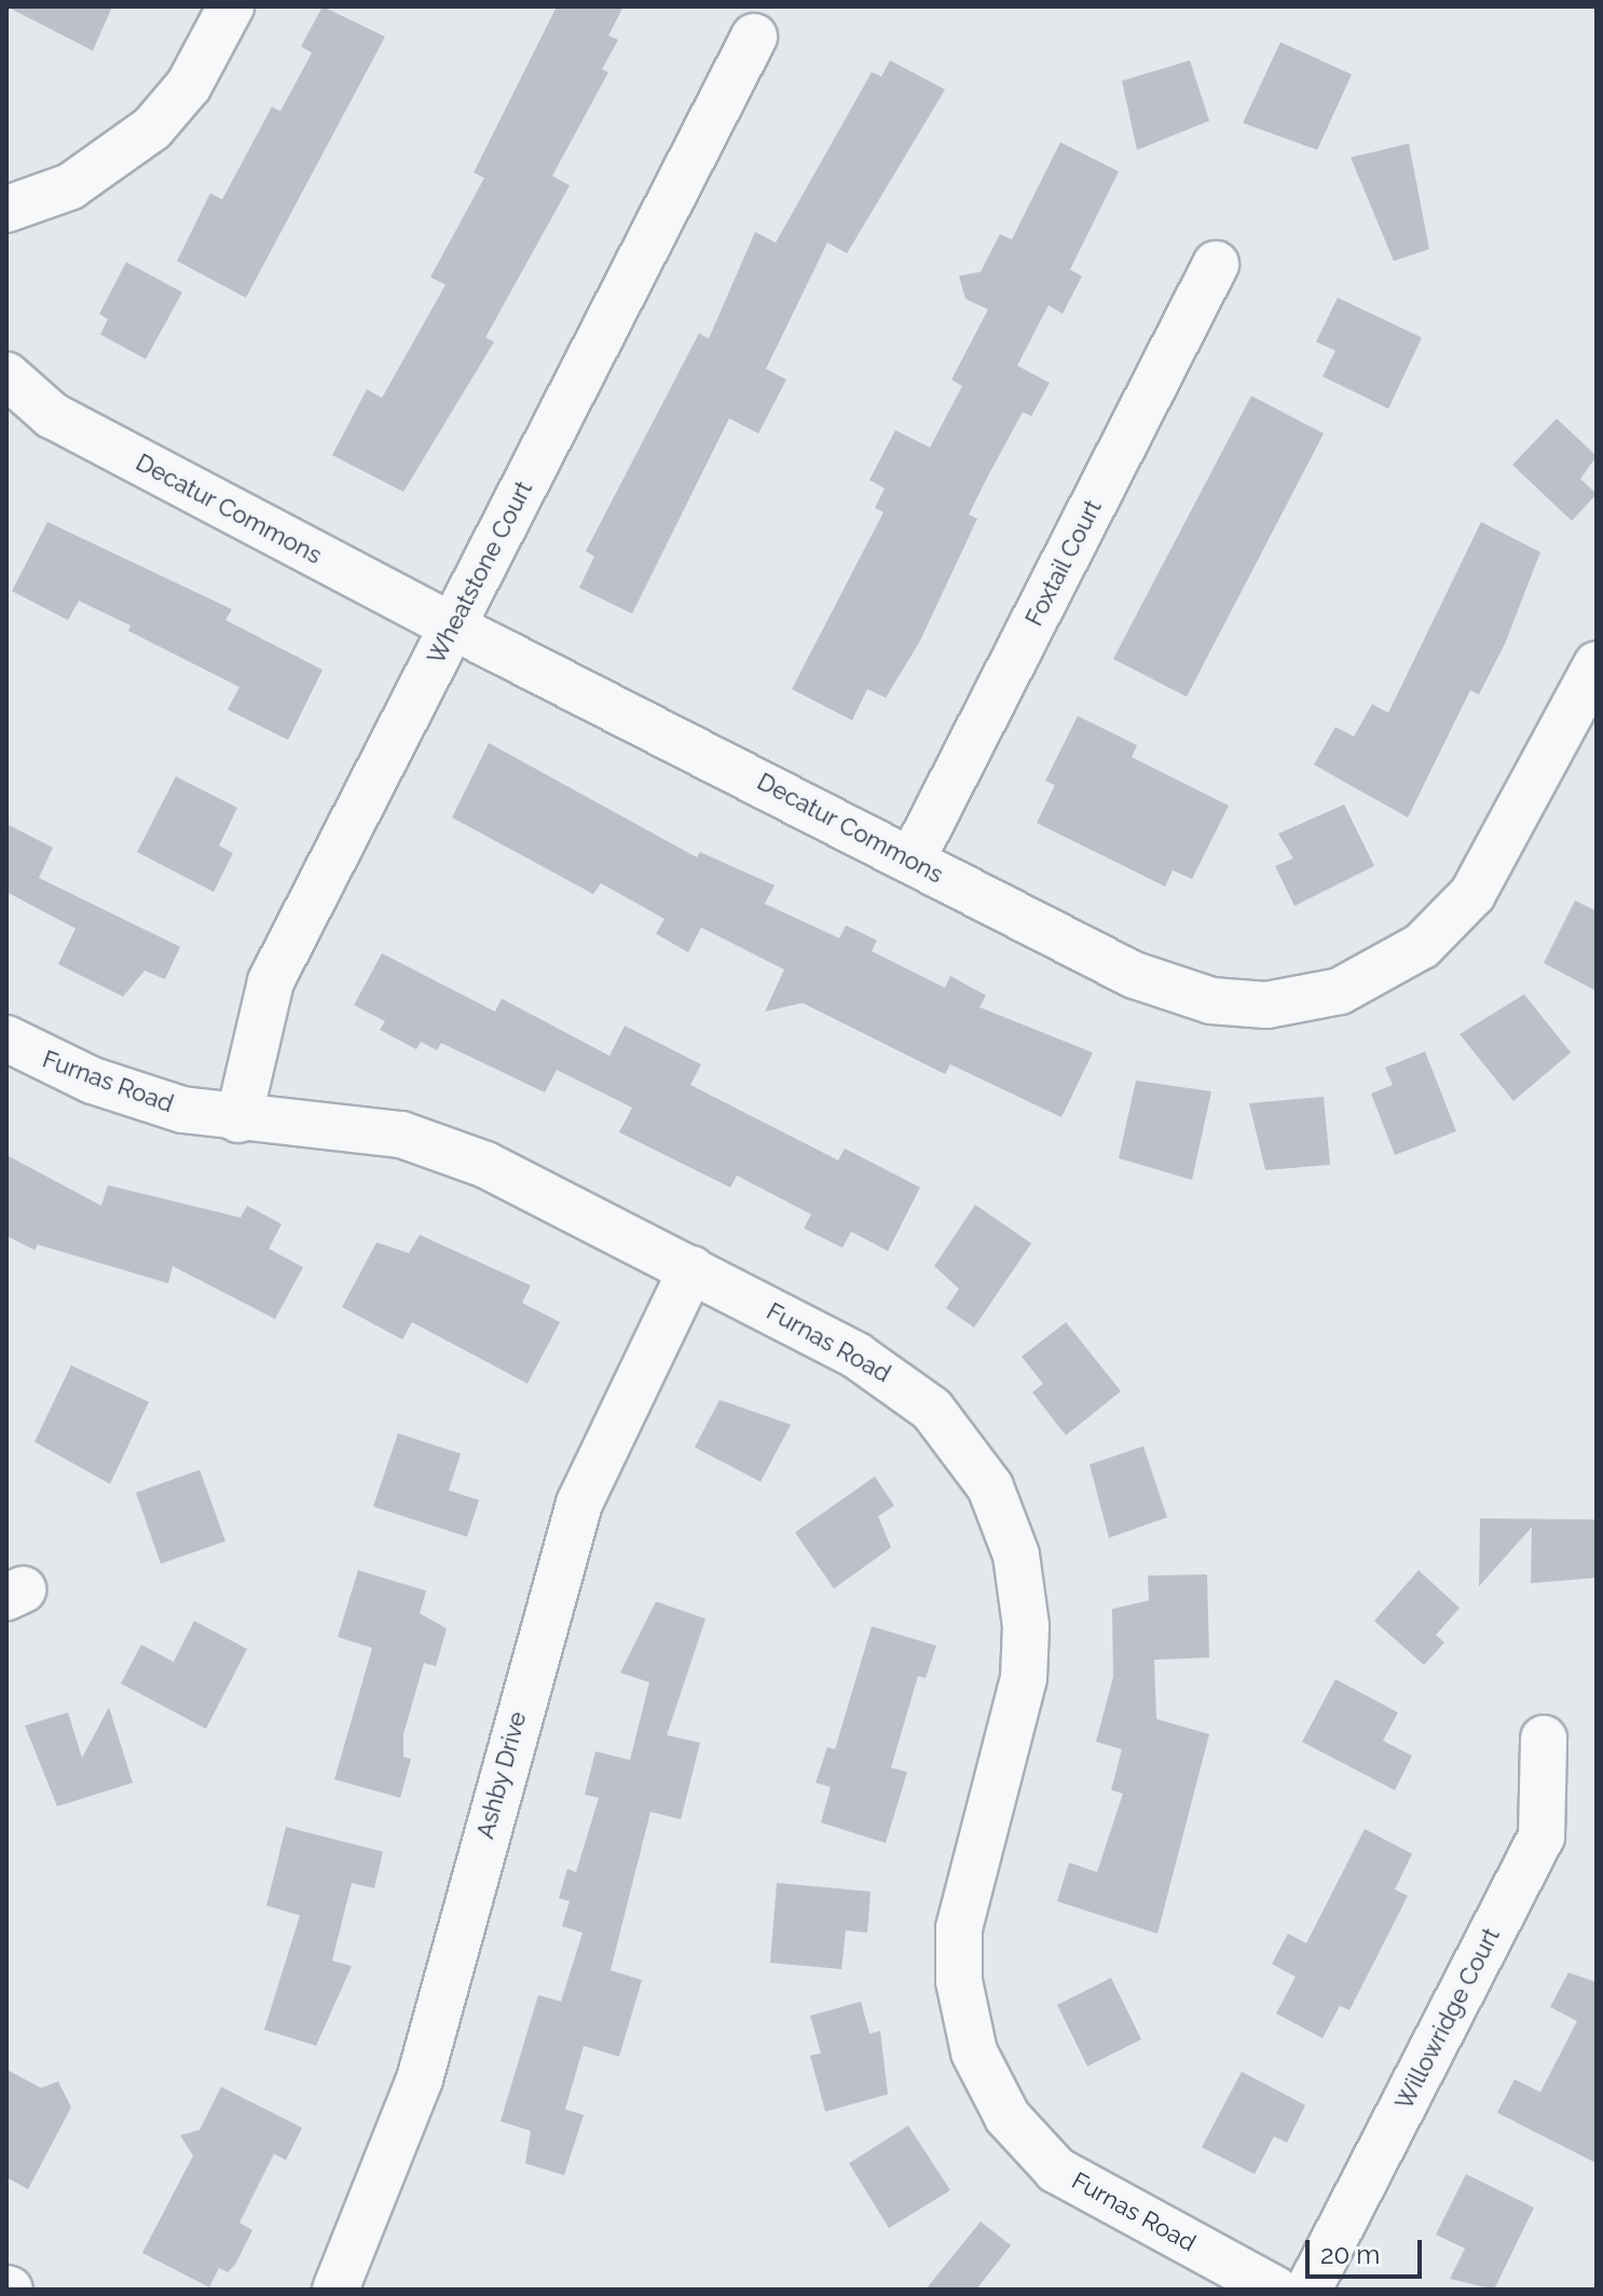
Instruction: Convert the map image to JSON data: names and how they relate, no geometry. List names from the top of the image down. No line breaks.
{"streets":{"street":["Decatur Commons","Foxtail Court","Wheatstone Court","Furnas Road","Ashby Drive","Willowridge Court"]},"crossings":[["Decatur Commons","Foxtail Court"],["Decatur Commons","Wheatstone Court"],["Wheatstone Court","Furnas Road"],["Furnas Road","Ashby Drive"]],"scale_bar":"20 m"}
